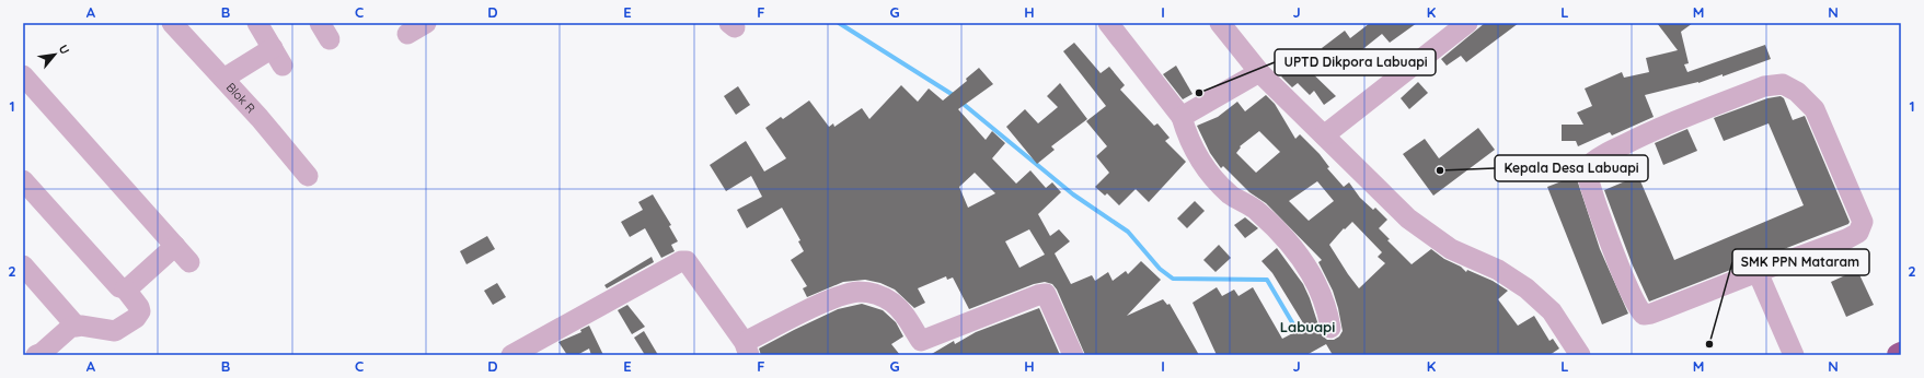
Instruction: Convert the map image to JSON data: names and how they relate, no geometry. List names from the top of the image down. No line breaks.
{"streets":{"street":["Blok R"]},"districts":["Labuapi"],"places":["UPTD Dikpora Labuapi","Kepala Desa Labuapi","SMK PPN Mataram"],"north":"top right","grid":{"columns":["A","B","C","D","E","F","G","H","I","J","K","L","M","N"],"rows":["1","2"]}}
